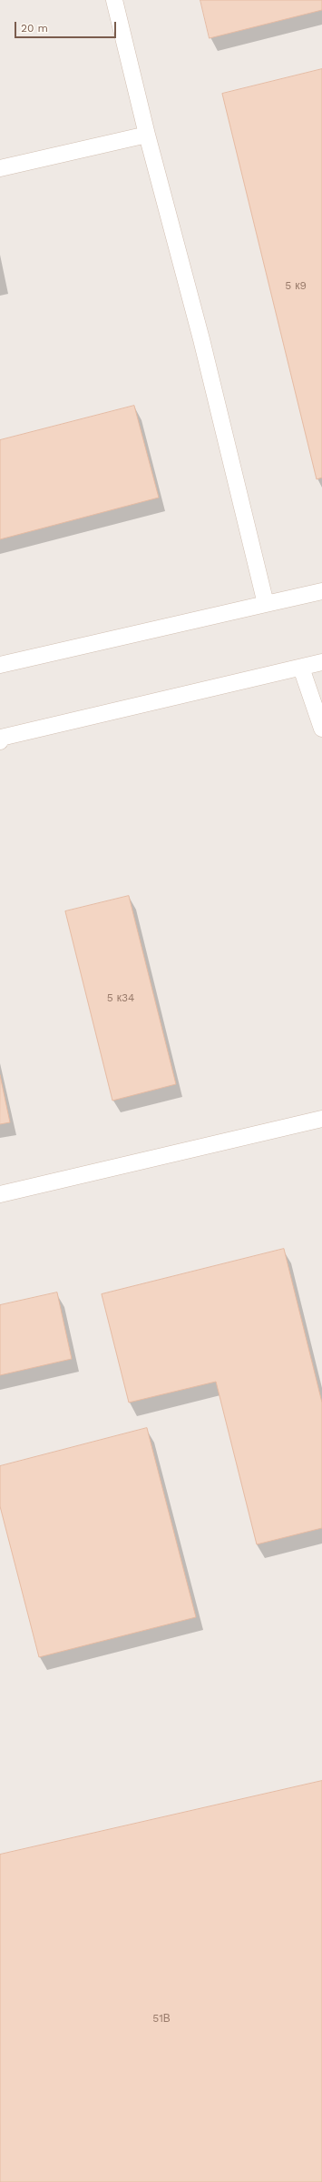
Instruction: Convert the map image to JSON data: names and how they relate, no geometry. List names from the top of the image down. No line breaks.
{"house_numbers":["5 к9","5 к34","51В"],"scale_bar":"20 m"}
